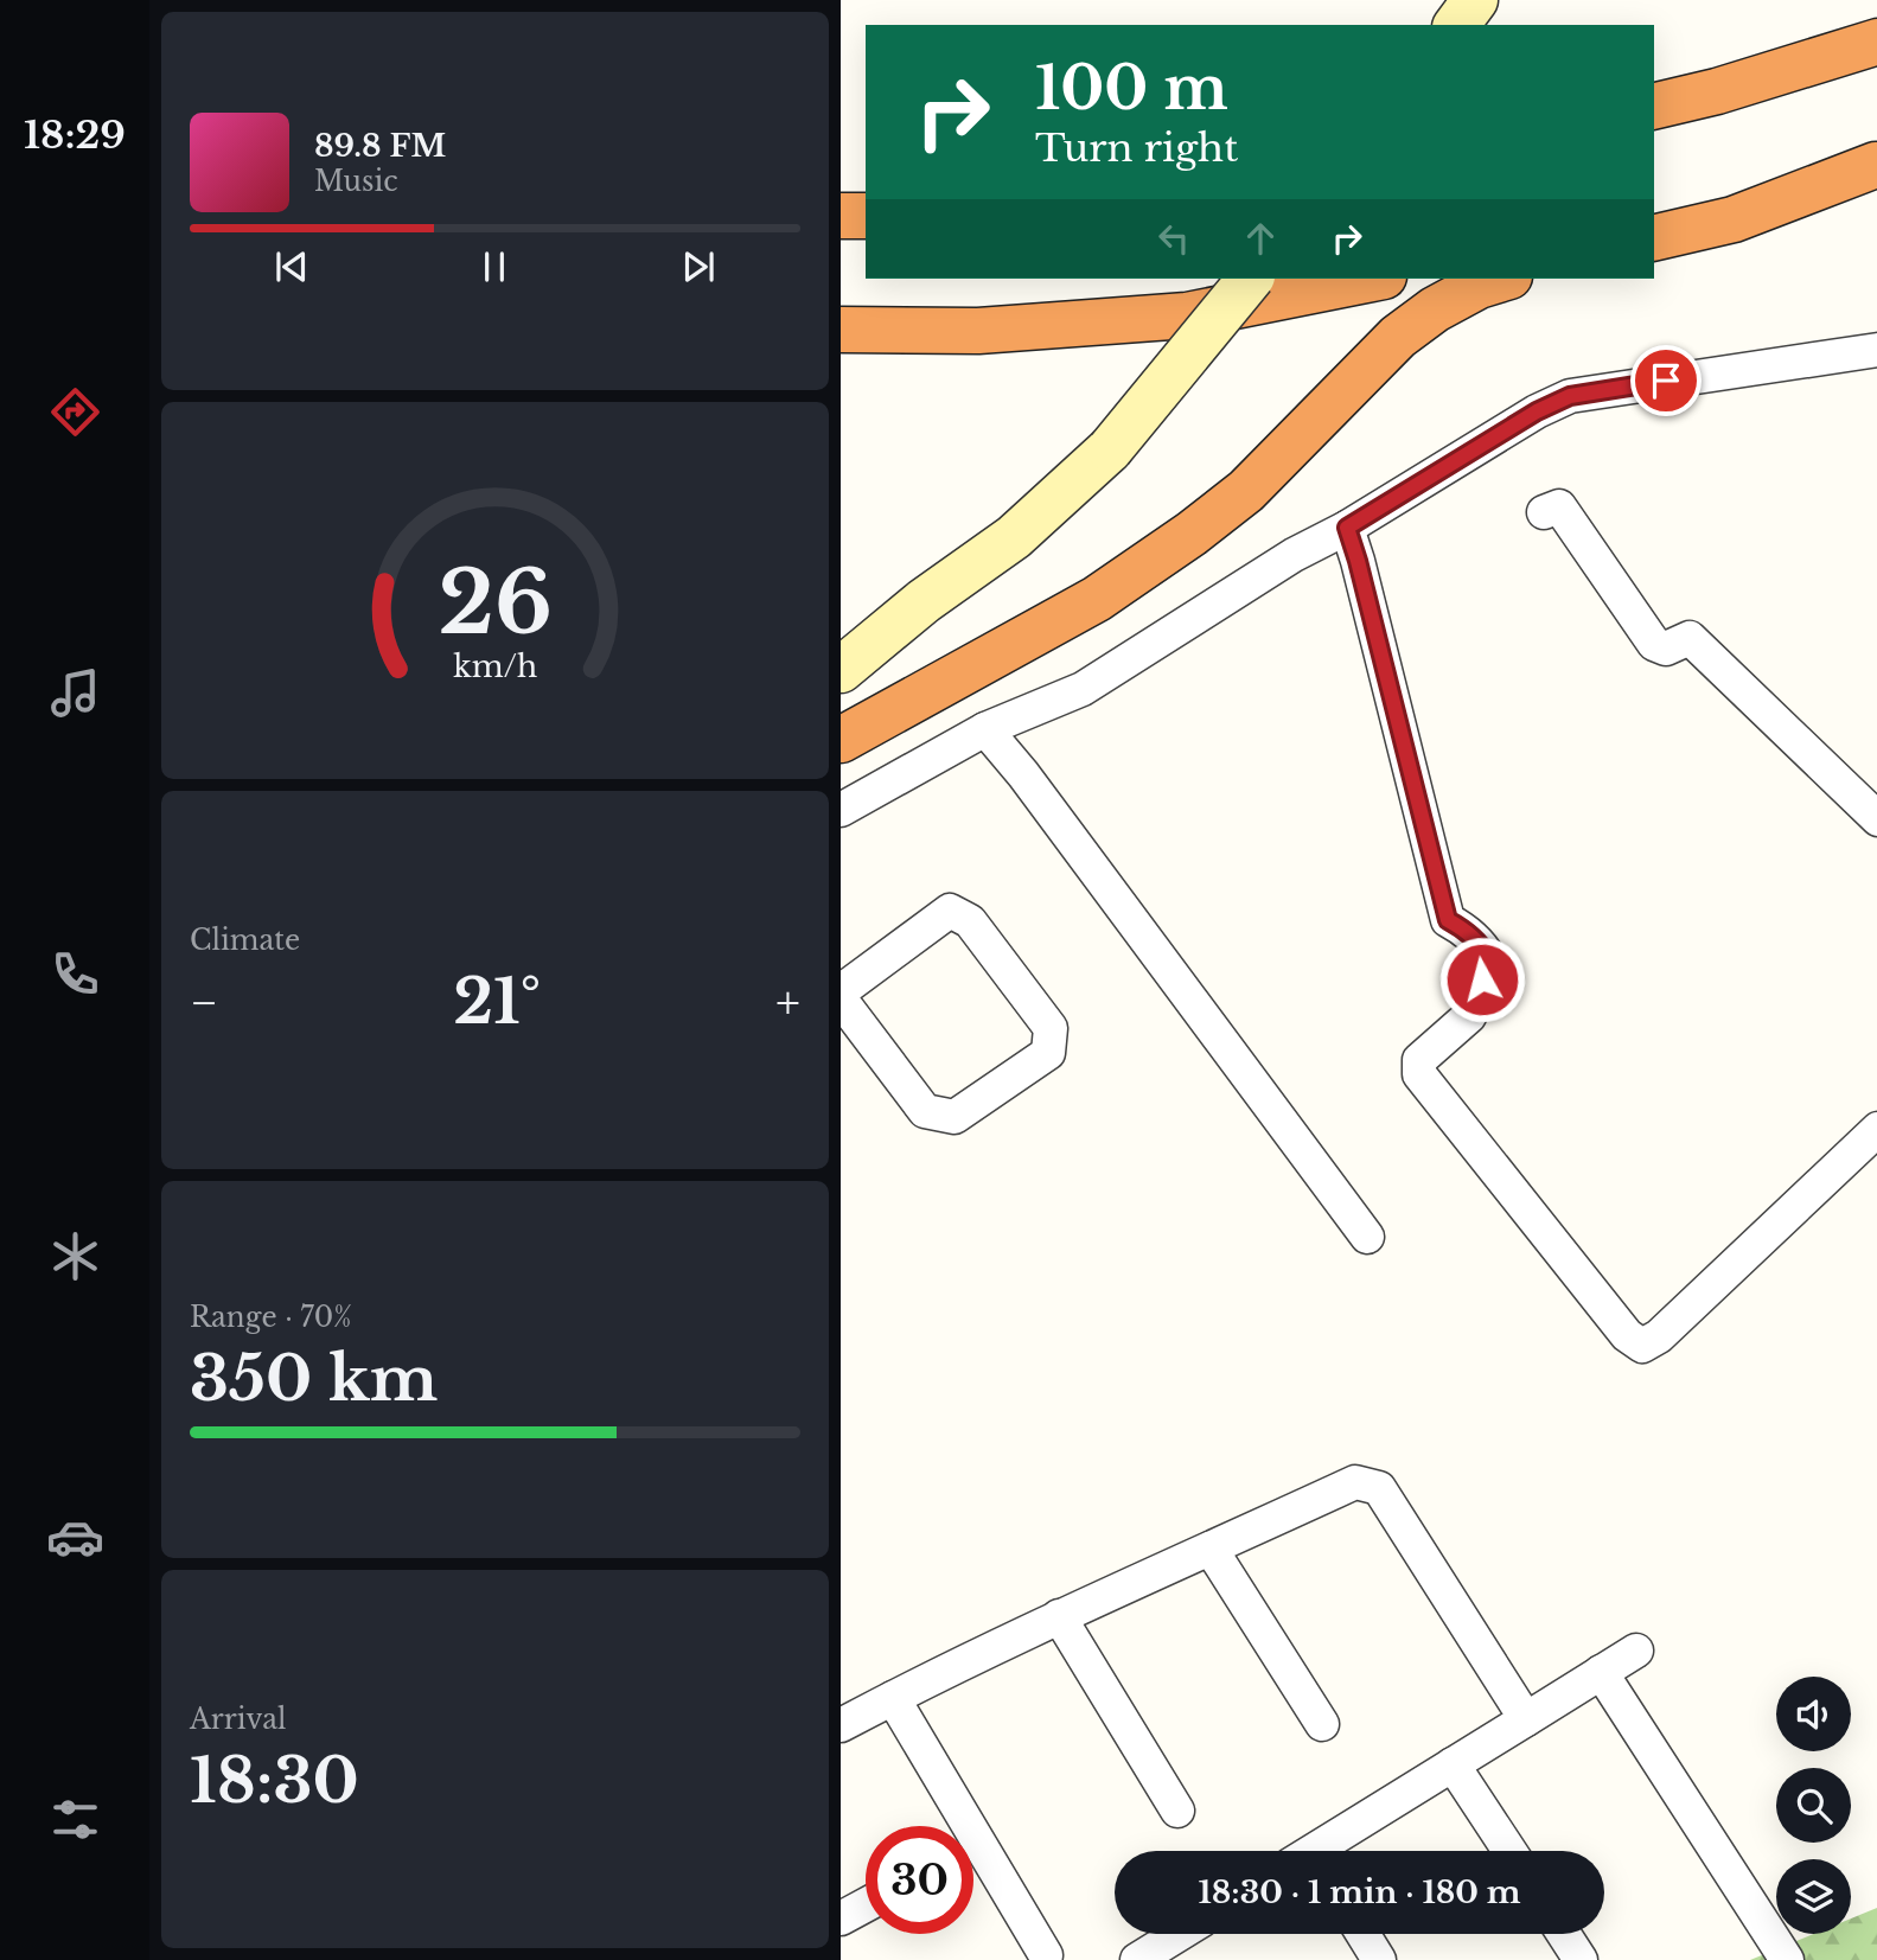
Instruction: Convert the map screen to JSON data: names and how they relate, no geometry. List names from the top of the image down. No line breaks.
{"page":{"tabs":"18:29","turn":["100 m","Turn right"],"song":["89.8 FM","Music"],"tile":["Climate",["Range · 70%","350 km"],["Arrival","18:30"]],"heat":["−","21°","+"],"limit":"30","trip":"18:30 · 1 min · 180 m","gauge":["26","km/h"]}}
